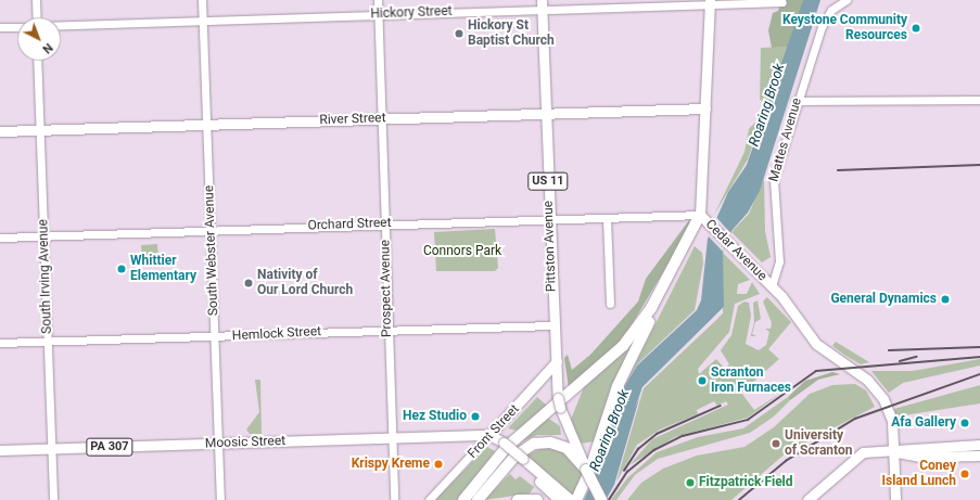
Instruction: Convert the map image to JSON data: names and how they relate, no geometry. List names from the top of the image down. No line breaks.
{"streets":{"highway":["US 11"],"main road":["River Street","Pittston Avenue","Cedar Avenue","Front Street","Moosic Street","PA 307"],"street":["Hickory Street","Mattes Avenue","Orchard Street","South Webster Avenue","South Irving Avenue","Prospect Avenue","Hemlock Street"]},"crossings":[["Hickory Street","Pittston Avenue"],["Hickory Street","South Webster Avenue"],["Hickory Street","Cedar Avenue"],["Hickory Street","Prospect Avenue"],["River Street","Pittston Avenue"],["River Street","South Webster Avenue"],["River Street","Cedar Avenue"],["River Street","South Irving Avenue"],["River Street","Prospect Avenue"],["Mattes Avenue","Cedar Avenue"],["US 11","Pittston Avenue"],["US 11","Front Street"],["Orchard Street","Pittston Avenue"],["Orchard Street","South Webster Avenue"],["Orchard Street","Cedar Avenue"],["Orchard Street","South Irving Avenue"],["Orchard Street","Prospect Avenue"],["Pittston Avenue","Hemlock Street"],["Pittston Avenue","Front Street"],["South Webster Avenue","Hemlock Street"],["South Webster Avenue","Moosic Street"],["South Irving Avenue","Hemlock Street"],["South Irving Avenue","Moosic Street"],["Prospect Avenue","Hemlock Street"],["Prospect Avenue","Moosic Street"],["Front Street","Moosic Street"]],"water":["Roaring Brook"],"parks":["Connors Park"],"places":["Keystone Community Resources","Hickory St Baptist Church","Whittier Elementary","Nativity of Our Lord Church","General Dynamics","Scranton Iron Furnaces","Hez Studio","Afa Gallery","University of Scranton","Krispy Kreme","Coney Island Lunch","Fitzpatrick Field"],"north":"bottom right"}
